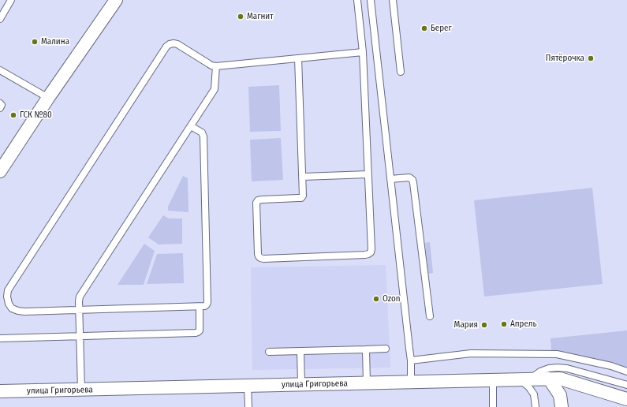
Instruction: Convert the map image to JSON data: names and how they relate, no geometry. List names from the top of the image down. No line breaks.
{"streets":{"street":["улица Григорьева"]},"places":["Магнит","Берег","Малина","Пятёрочка","ГСК №80","Ozon","Апрель","Мария"]}
